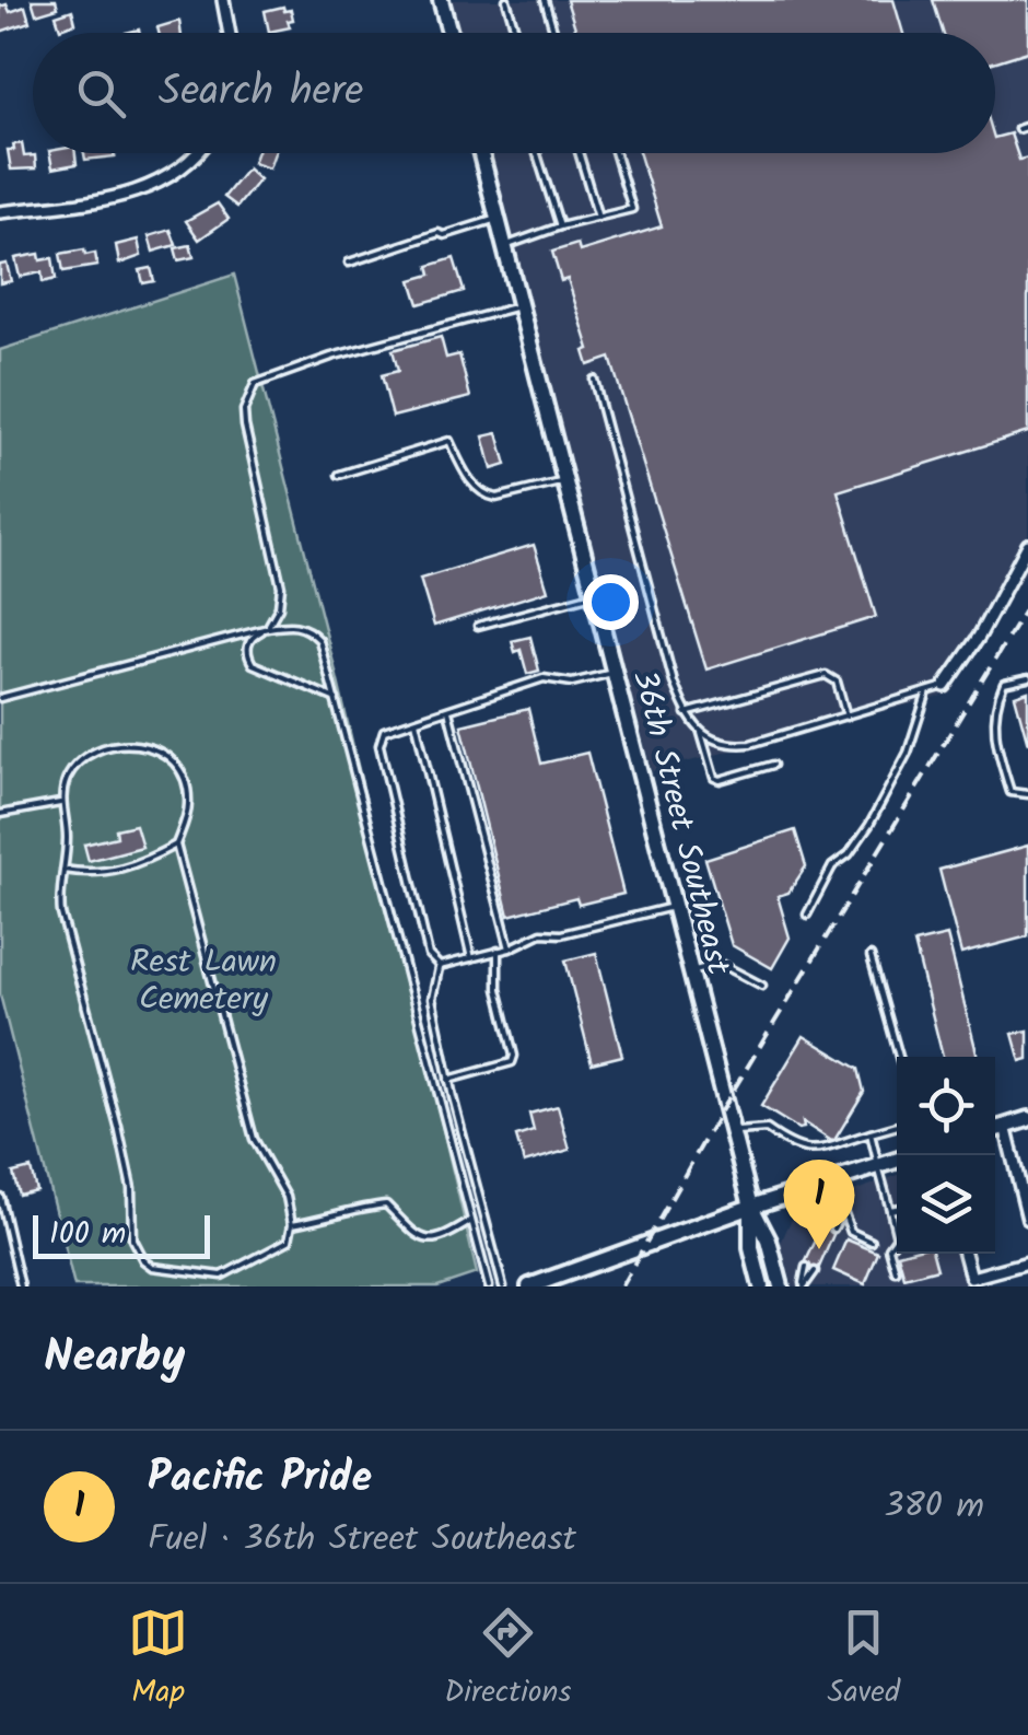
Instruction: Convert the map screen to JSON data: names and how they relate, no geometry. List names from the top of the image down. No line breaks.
{"streets":{"street":["36th Street Southeast"]},"parks":["Rest Lawn Cemetery"],"scale_bar":"100 m","page":{"search":"Search here","pins":"1","scale":"100 m","heading":"Nearby","list":[{"mark":"1","name":"Pacific Pride","note":"Fuel · 36th Street Southeast","value":"380 m"}],"nav":["Map","Directions","Saved"]}}
